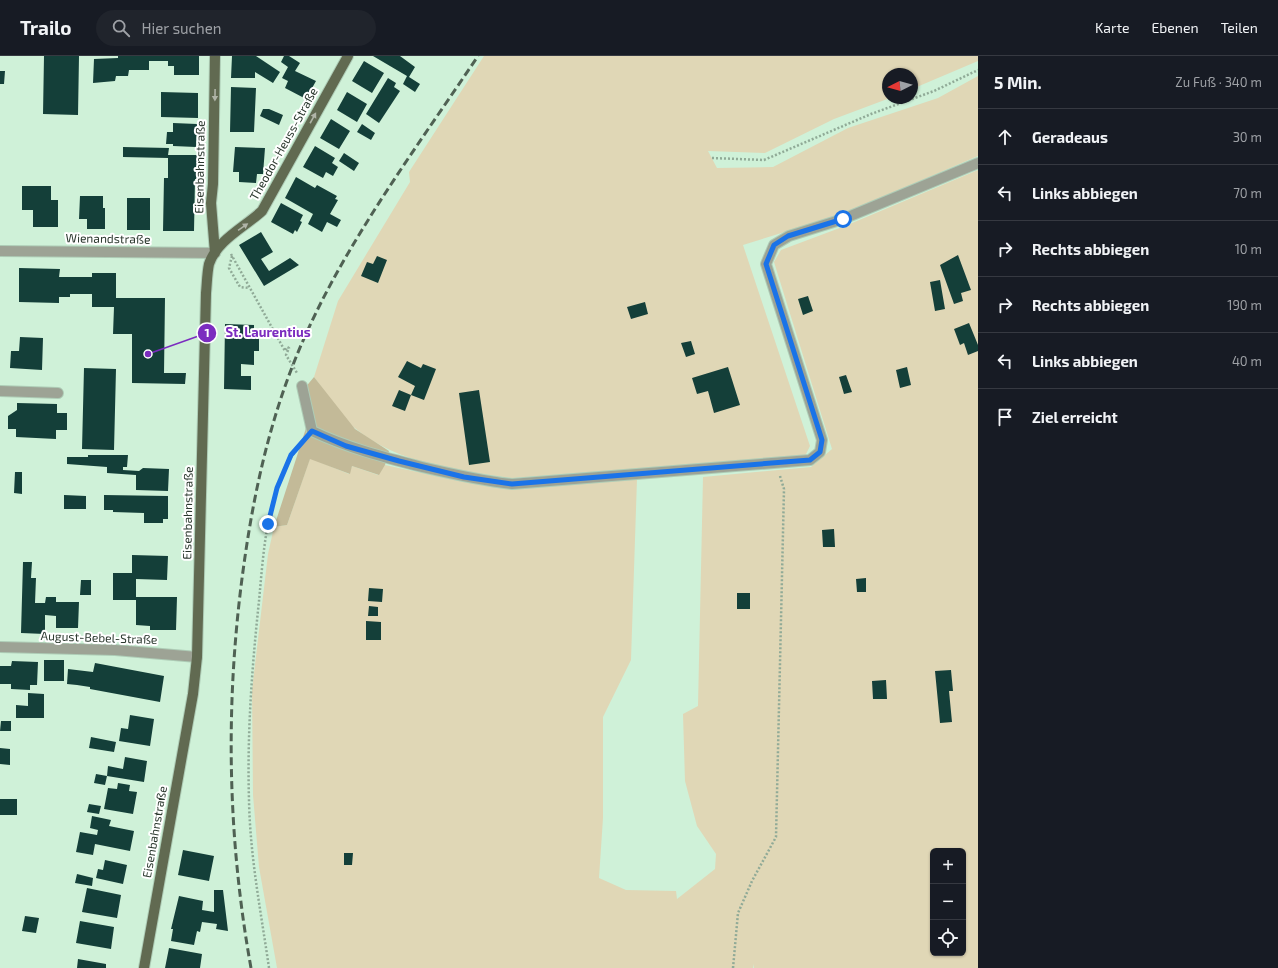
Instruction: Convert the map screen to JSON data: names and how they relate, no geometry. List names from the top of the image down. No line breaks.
{"streets":{"main road":["Theodor-Heuss-Straße","Eisenbahnstraße"],"street":["Wienandstraße","August-Bebel-Straße"]},"crossings":[["Theodor-Heuss-Straße","Eisenbahnstraße"],["Theodor-Heuss-Straße","Wienandstraße"],["Eisenbahnstraße","Wienandstraße"],["Eisenbahnstraße","August-Bebel-Straße"]],"one_way":["Theodor-Heuss-Straße"],"places":["St. Laurentius"],"north":"left","page":{"header":"Trailo","search":"Hier suchen","nav":["Karte","Ebenen","Teilen"],"heading":["5 Min.","Zu Fuß · 340 m"],"list":[["Geradeaus","30 m"],["Links abbiegen","70 m"],["Rechts abbiegen","10 m"],["Rechts abbiegen","190 m"],["Links abbiegen","40 m"],"Ziel erreicht"],"map_buttons":["+","−"]}}
